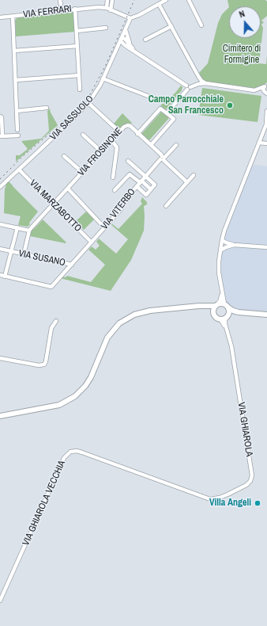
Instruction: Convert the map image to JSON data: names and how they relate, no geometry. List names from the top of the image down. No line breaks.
{"streets":{"street":["VIA FERRARI","VIA SASSUOLO","VIA FROSINONE","VIA MARZABOTTO","VIA VITERBO","VIA SUSANO","VIA GHIAROLA","VIA GHIAROLA VECCHIA"]},"crossings":[["VIA FERRARI","VIA SASSUOLO"],["VIA SASSUOLO","VIA MARZABOTTO"],["VIA FROSINONE","VIA MARZABOTTO"],["VIA FROSINONE","VIA VITERBO"],["VIA MARZABOTTO","VIA VITERBO"],["VIA VITERBO","VIA SUSANO"],["VIA GHIAROLA","VIA GHIAROLA VECCHIA"]],"parks":["Cimitero di Formigine"],"places":["Campo Parrocchiale San Francesco","Villa Angeli"],"north":"top"}
